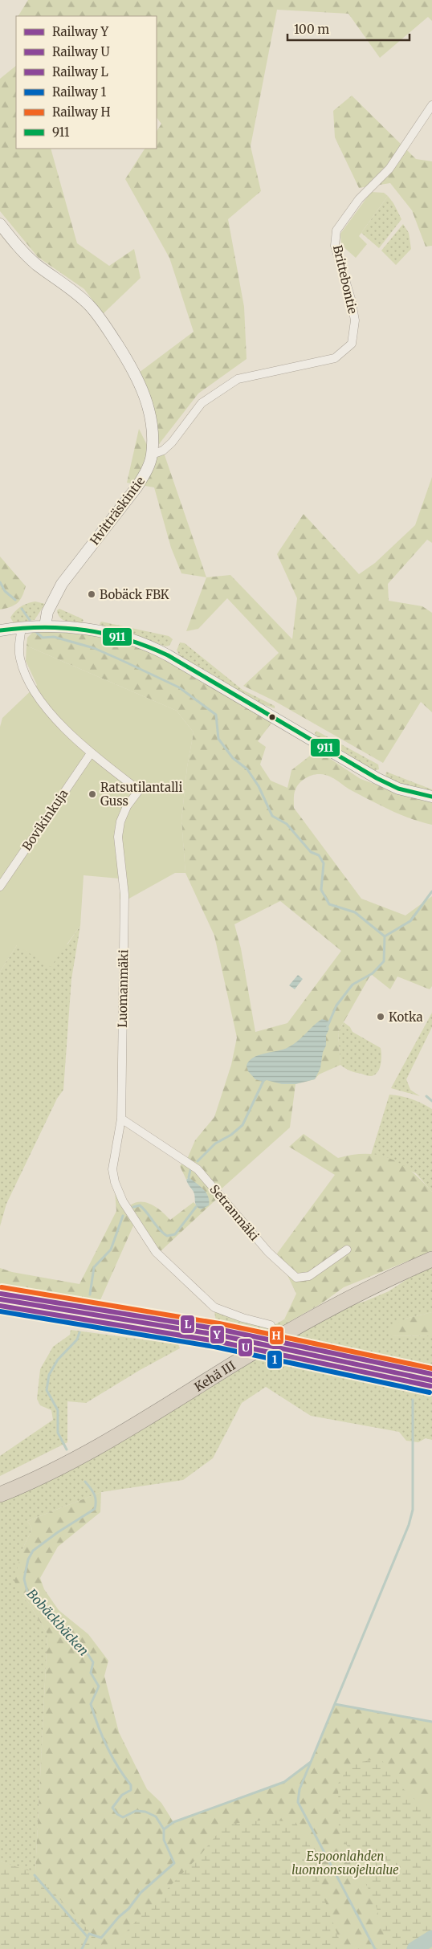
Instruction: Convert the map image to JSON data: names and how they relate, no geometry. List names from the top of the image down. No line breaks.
{"streets":{"highway":["Kehä III"],"street":["Brittebontie","Hvitträskintie","Bovikinkuja","Luomanmäki","Setranmäki"]},"crossings":[["Brittebontie","Hvitträskintie"],["Bovikinkuja","Luomanmäki"],["Luomanmäki","Setranmäki"]],"water":["Bobäckbäcken"],"parks":["Espoonlahden luonnonsuojelualue"],"places":["Bobäck FBK","Ratsutilantalli Guss","Kotka"],"lines":["transit line 911","rail line H","rail line L","rail line Y","rail line U","rail line 1"],"legend":["Railway Y","Railway U","Railway L","Railway 1","Railway H","911"],"scale_bar":"100 m"}
